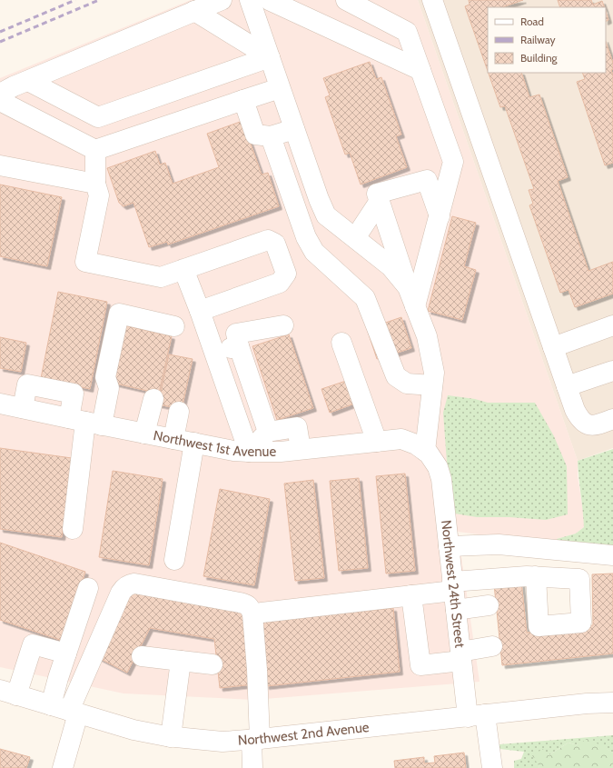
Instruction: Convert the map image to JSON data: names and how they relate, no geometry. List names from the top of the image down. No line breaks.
{"streets":{"street":["Northwest 1st Avenue","Northwest 24th Street","Northwest 2nd Avenue"]},"crossings":[["Northwest 1st Avenue","Northwest 24th Street"],["Northwest 24th Street","Northwest 2nd Avenue"]],"legend":["Road","Railway","Building"]}
